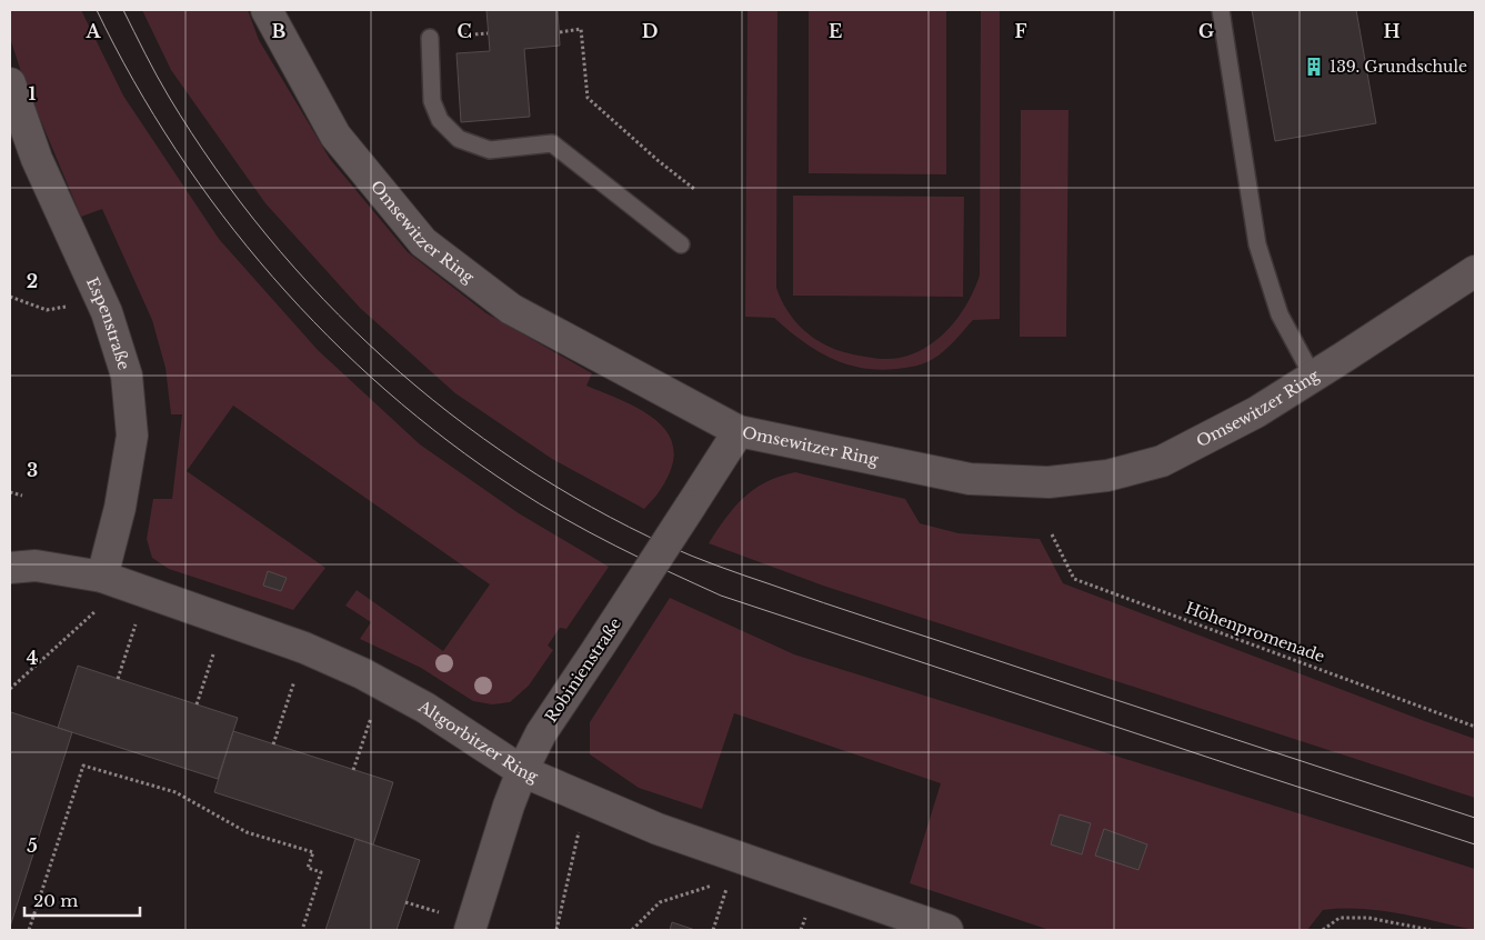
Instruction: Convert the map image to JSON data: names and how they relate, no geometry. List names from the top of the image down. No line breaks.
{"streets":{"street":["Omsewitzer Ring","Espenstraße","Robinienstraße","Altgorbitzer Ring"],"path":["Höhenpromenade"]},"crossings":[["Omsewitzer Ring","Robinienstraße"],["Espenstraße","Altgorbitzer Ring"],["Robinienstraße","Altgorbitzer Ring"]],"places":{"building":["139. Grundschule"]},"scale_bar":"20 m","grid":{"columns":["A","B","C","D","E","F","G","H"],"rows":["1","2","3","4","5"]}}
